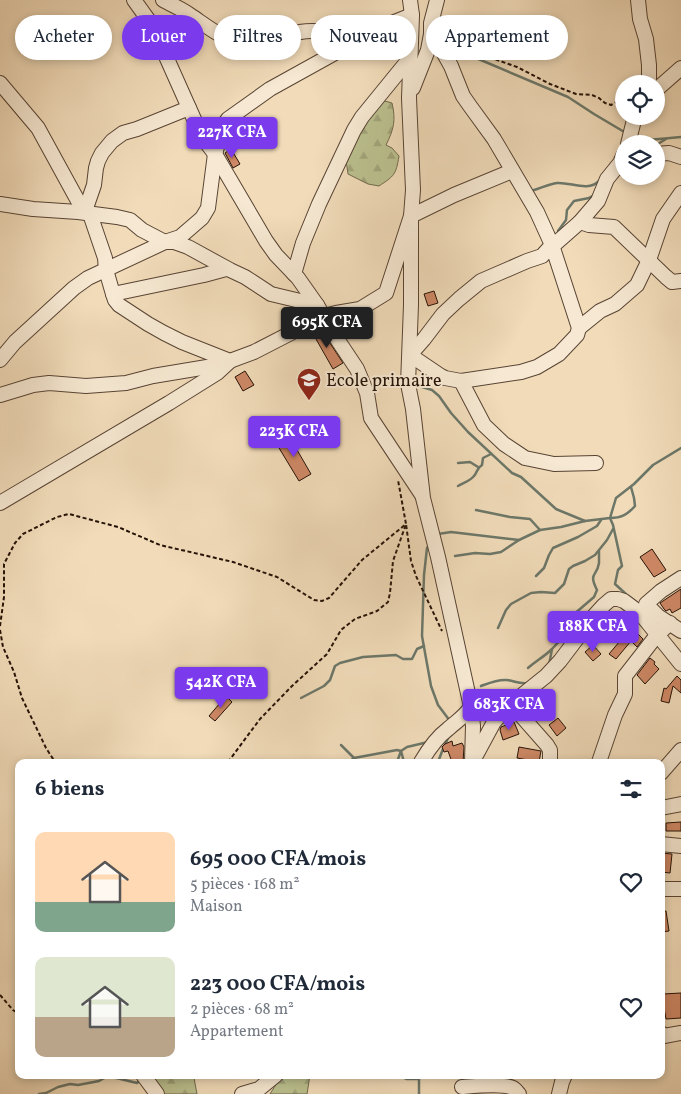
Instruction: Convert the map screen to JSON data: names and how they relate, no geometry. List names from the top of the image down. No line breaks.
{"places":{"school or university":["Ecole primaire"]},"page":{"chip":["Acheter","Louer","Filtres","Nouveau","Appartement"],"price":["227K CFA","695K CFA","223K CFA","188K CFA","542K CFA","683K CFA"],"heading":"6 biens","list":[{"name":"695 000 CFA/mois","note":"5 pièces · 168 m² · Maison"},{"name":"223 000 CFA/mois","note":"2 pièces · 68 m² · Appartement"}]}}
